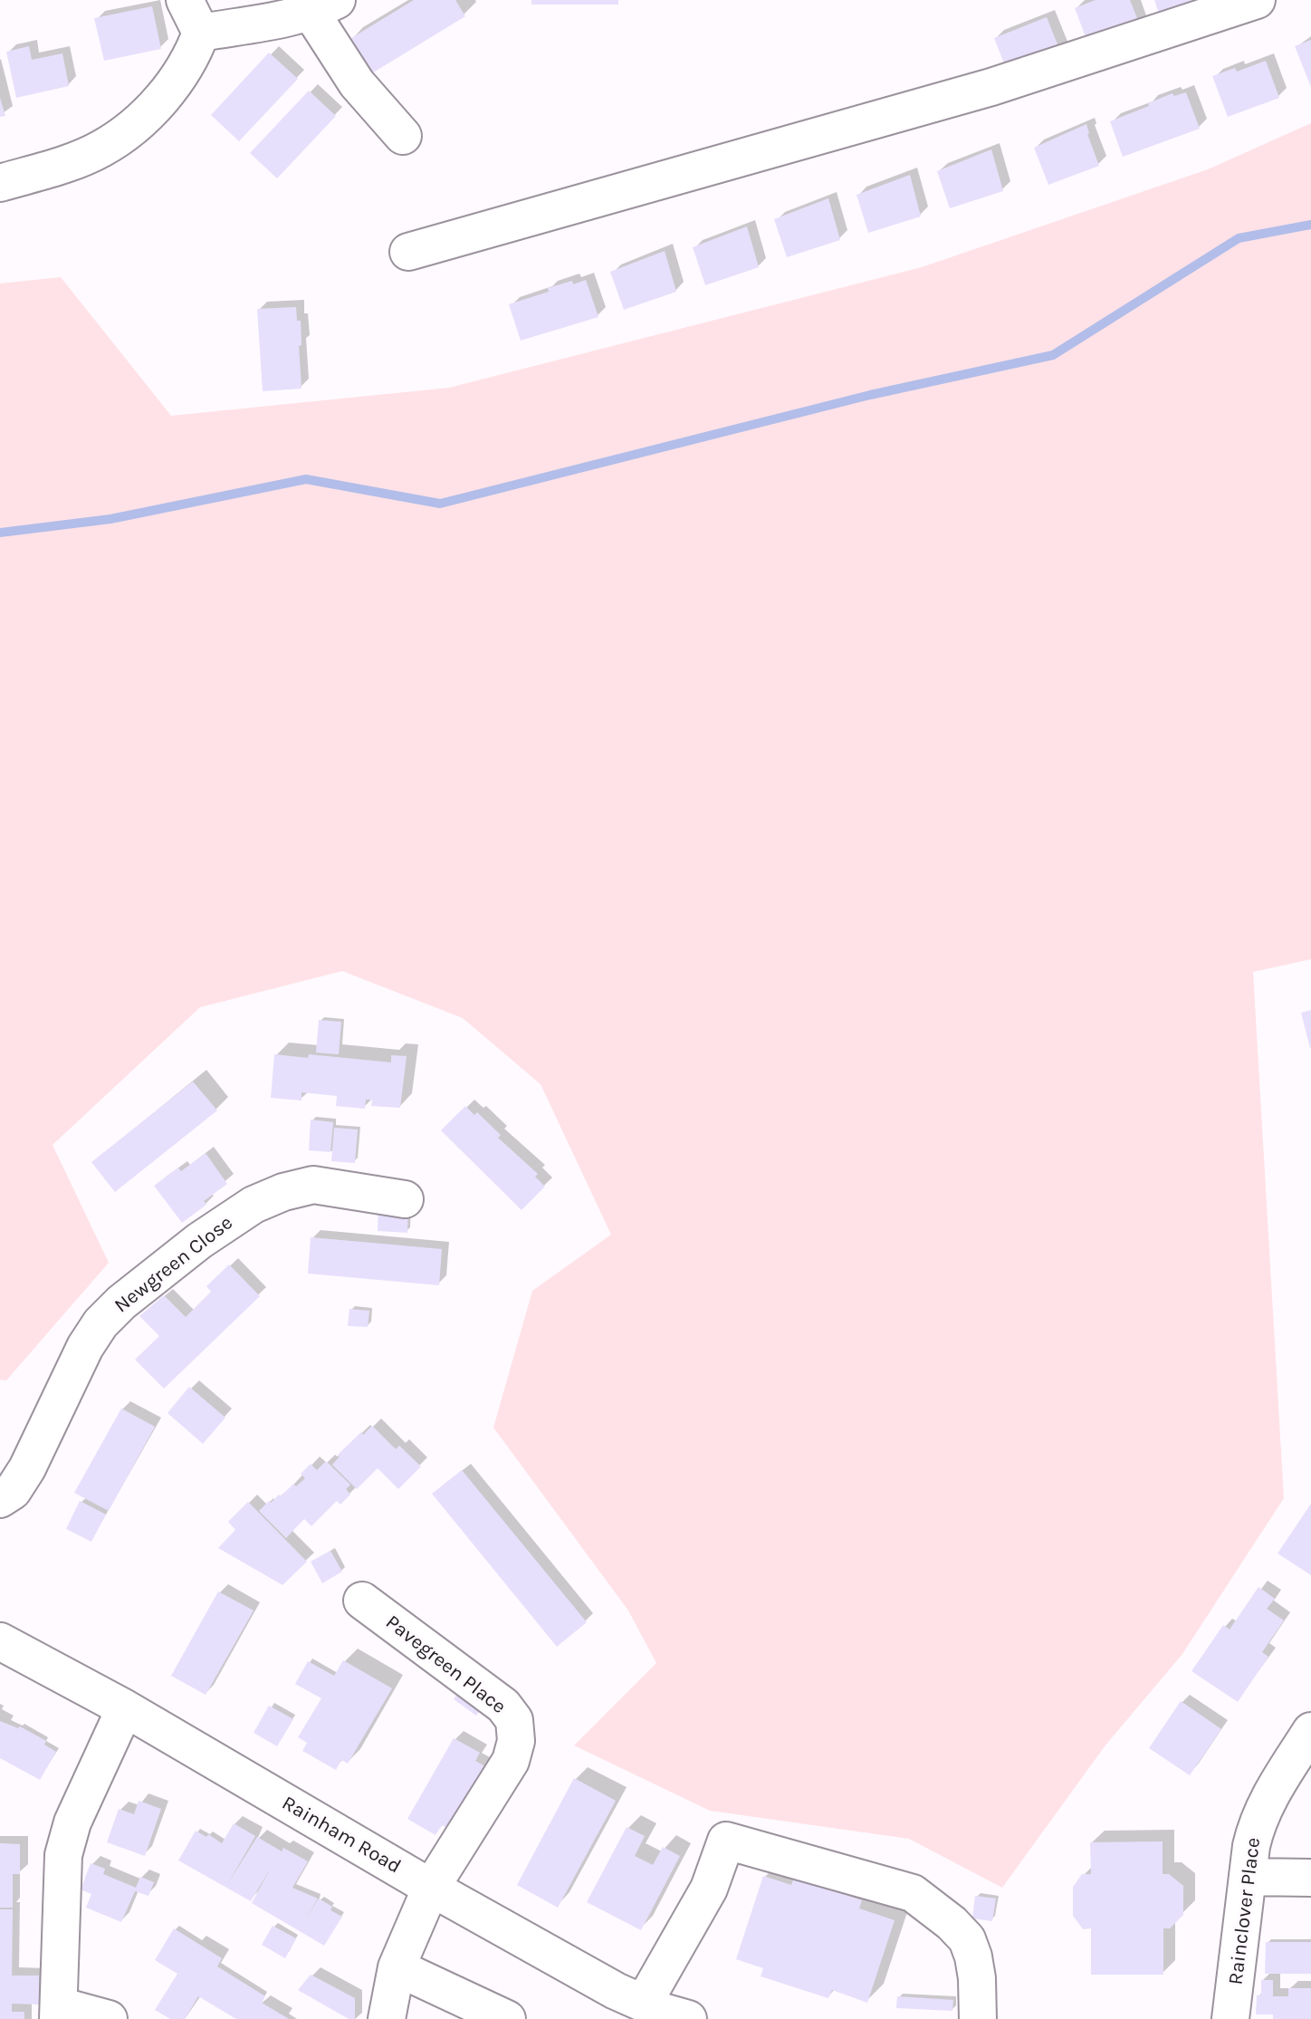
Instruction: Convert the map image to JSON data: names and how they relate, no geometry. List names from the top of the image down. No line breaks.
{"streets":{"street":["Newgreen Close","Pavegreen Place","Rainham Road","Rainclover Place"]},"crossings":[["Pavegreen Place","Rainham Road"]]}
